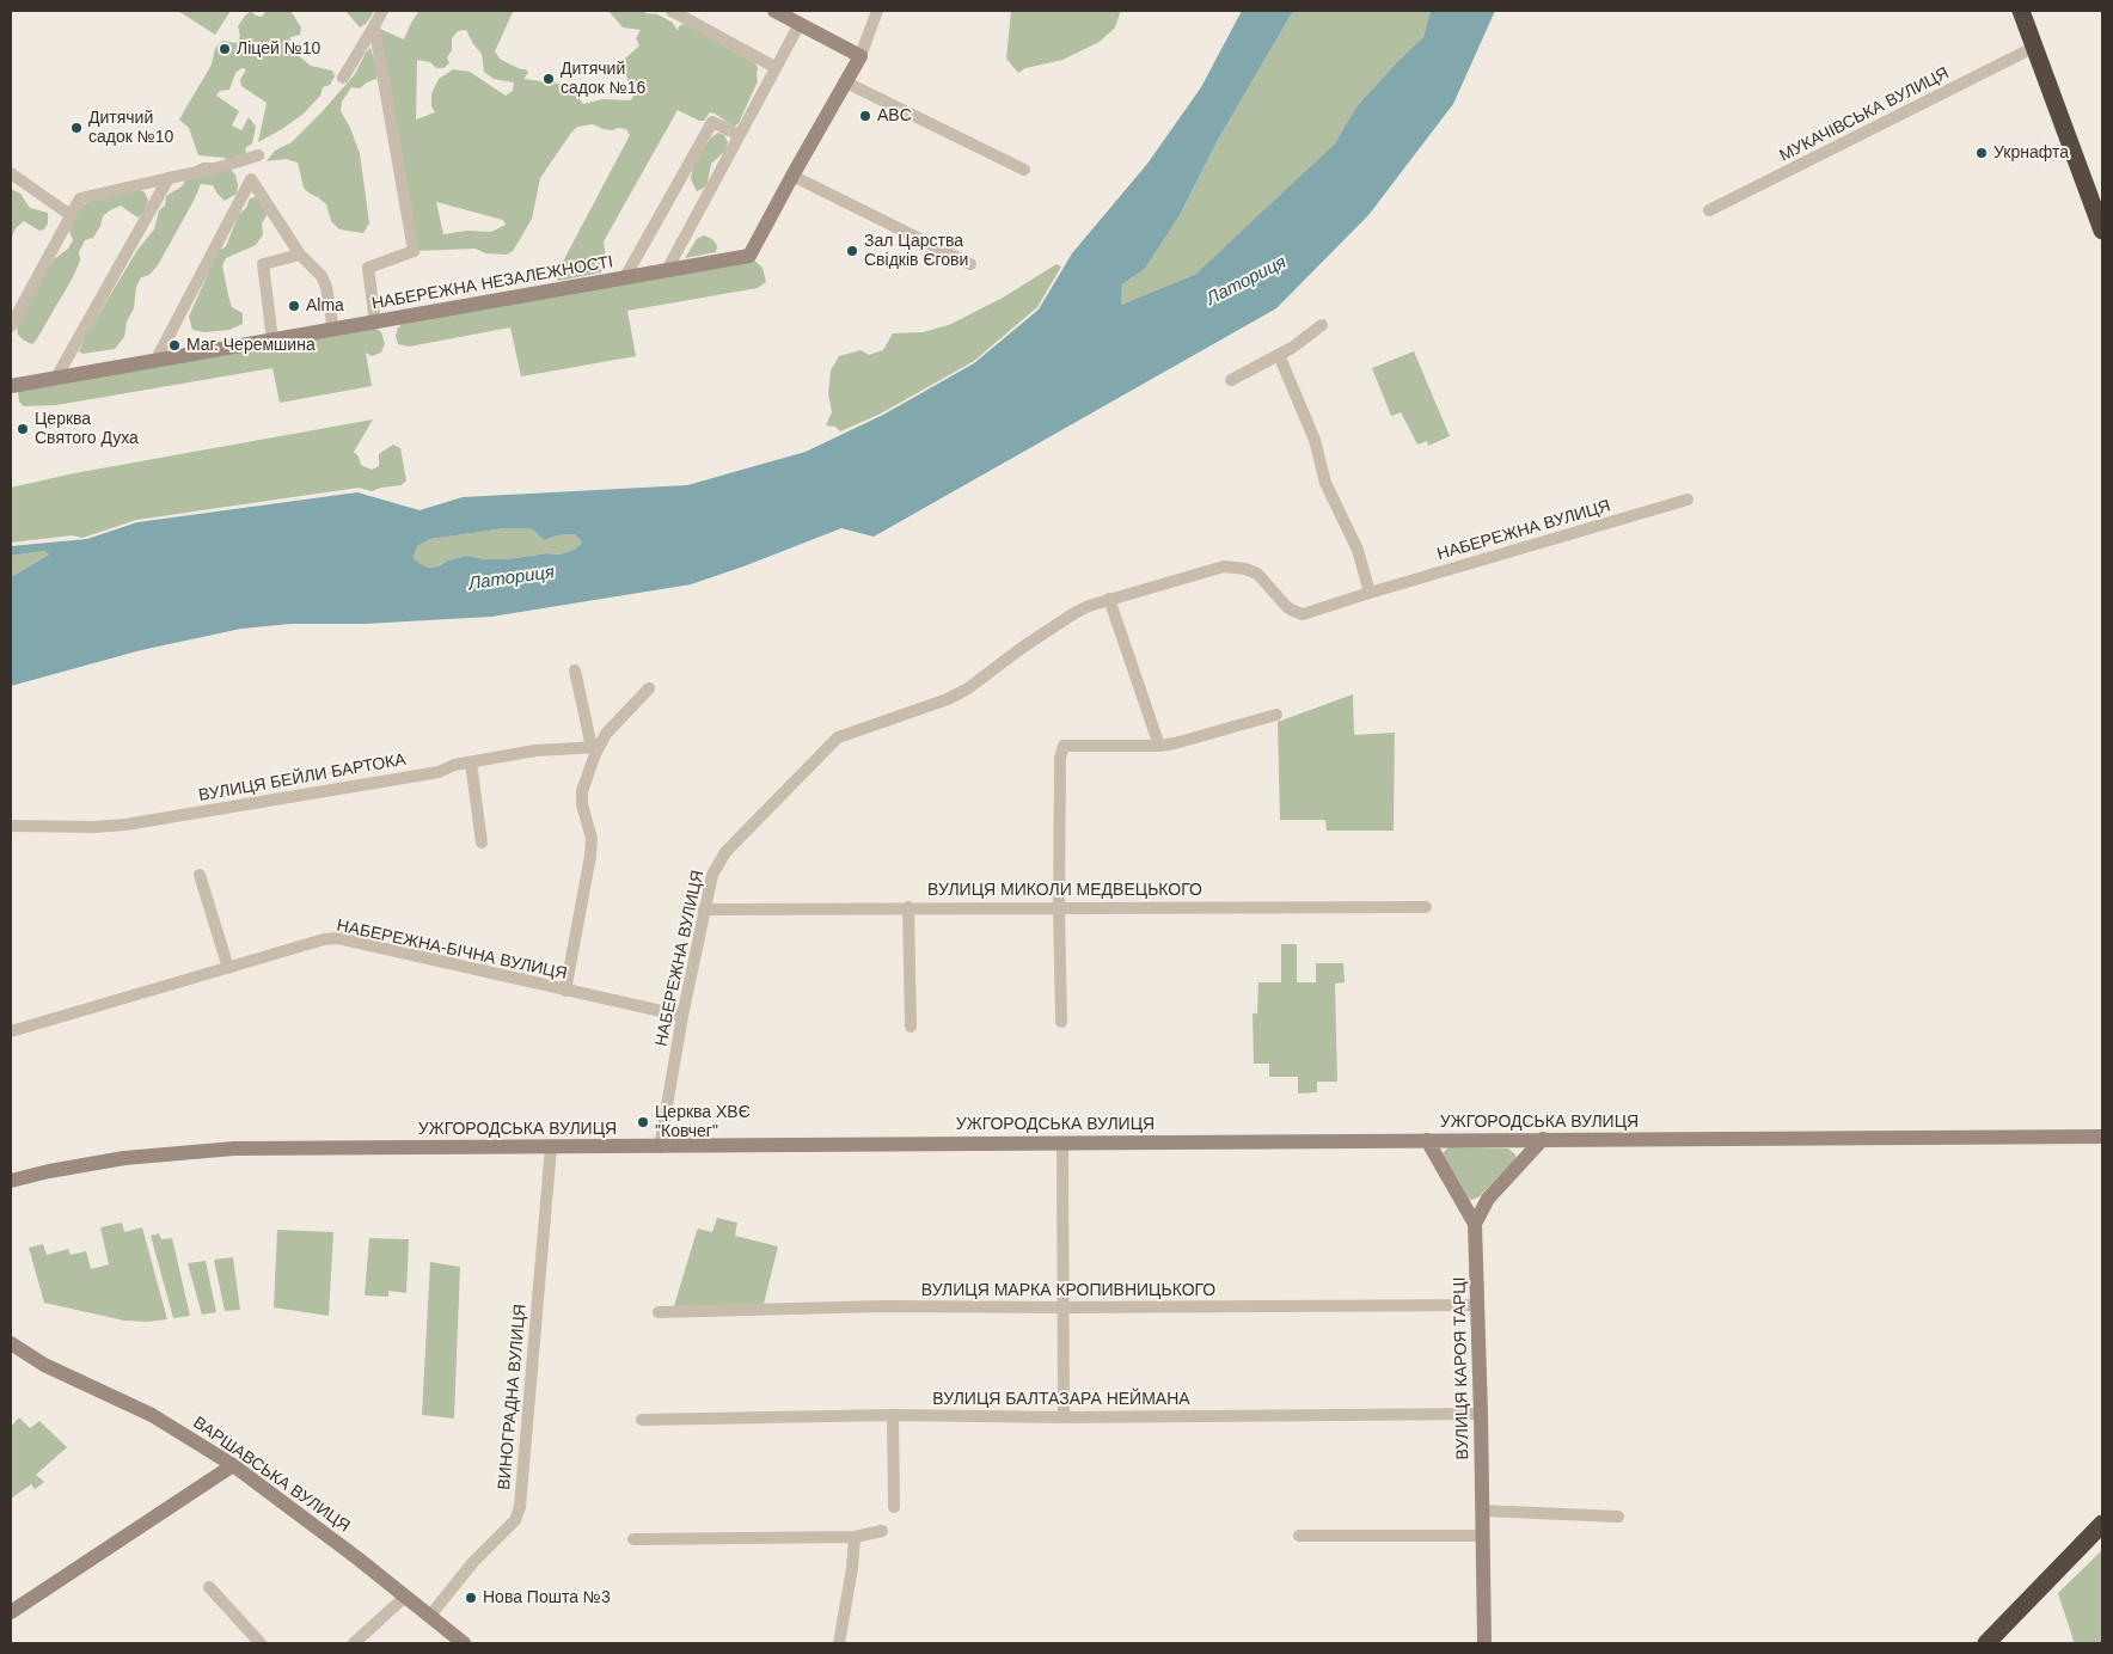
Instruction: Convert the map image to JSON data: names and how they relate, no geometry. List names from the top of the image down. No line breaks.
{"streets":{"street":["МУКАЧІВСЬКА ВУЛИЦЯ","НАБЕРЕЖНА НЕЗАЛЕЖНОСТІ","НАБЕРЕЖНА ВУЛИЦЯ","ВУЛИЦЯ БЕЙЛИ БАРТОКА","ВУЛИЦЯ МИКОЛИ МЕДВЕЦЬКОГО","НАБЕРЕЖНА-БІЧНА ВУЛИЦЯ","УЖГОРОДСЬКА ВУЛИЦЯ","ВУЛИЦЯ МАРКА КРОПИВНИЦЬКОГО","ВУЛИЦЯ КАРОЯ ТАРЦІ","ВИНОГРАДНА ВУЛИЦЯ","ВУЛИЦЯ БАЛТАЗАРА НЕЙМАНА","ВАРШАВСЬКА ВУЛИЦЯ"]},"crossings":[["НАБЕРЕЖНА ВУЛИЦЯ","ВУЛИЦЯ МИКОЛИ МЕДВЕЦЬКОГО"],["НАБЕРЕЖНА ВУЛИЦЯ","НАБЕРЕЖНА-БІЧНА ВУЛИЦЯ"],["НАБЕРЕЖНА ВУЛИЦЯ","УЖГОРОДСЬКА ВУЛИЦЯ"],["УЖГОРОДСЬКА ВУЛИЦЯ","ВУЛИЦЯ КАРОЯ ТАРЦІ"],["УЖГОРОДСЬКА ВУЛИЦЯ","ВИНОГРАДНА ВУЛИЦЯ"],["ВУЛИЦЯ МАРКА КРОПИВНИЦЬКОГО","ВУЛИЦЯ КАРОЯ ТАРЦІ"],["ВУЛИЦЯ КАРОЯ ТАРЦІ","ВУЛИЦЯ БАЛТАЗАРА НЕЙМАНА"],["ВИНОГРАДНА ВУЛИЦЯ","ВАРШАВСЬКА ВУЛИЦЯ"]],"water":["Латориця"],"places":["Ліцей №10","Дитячий садок №16","ABC","Дитячий садок №10","Укрнафта","Зал Царства Свідків Єгови","Alma","Маг. Черемшина","Церква Святого Духа","Церква ХВЄ \"Ковчег\"","Нова Пошта №3"]}
